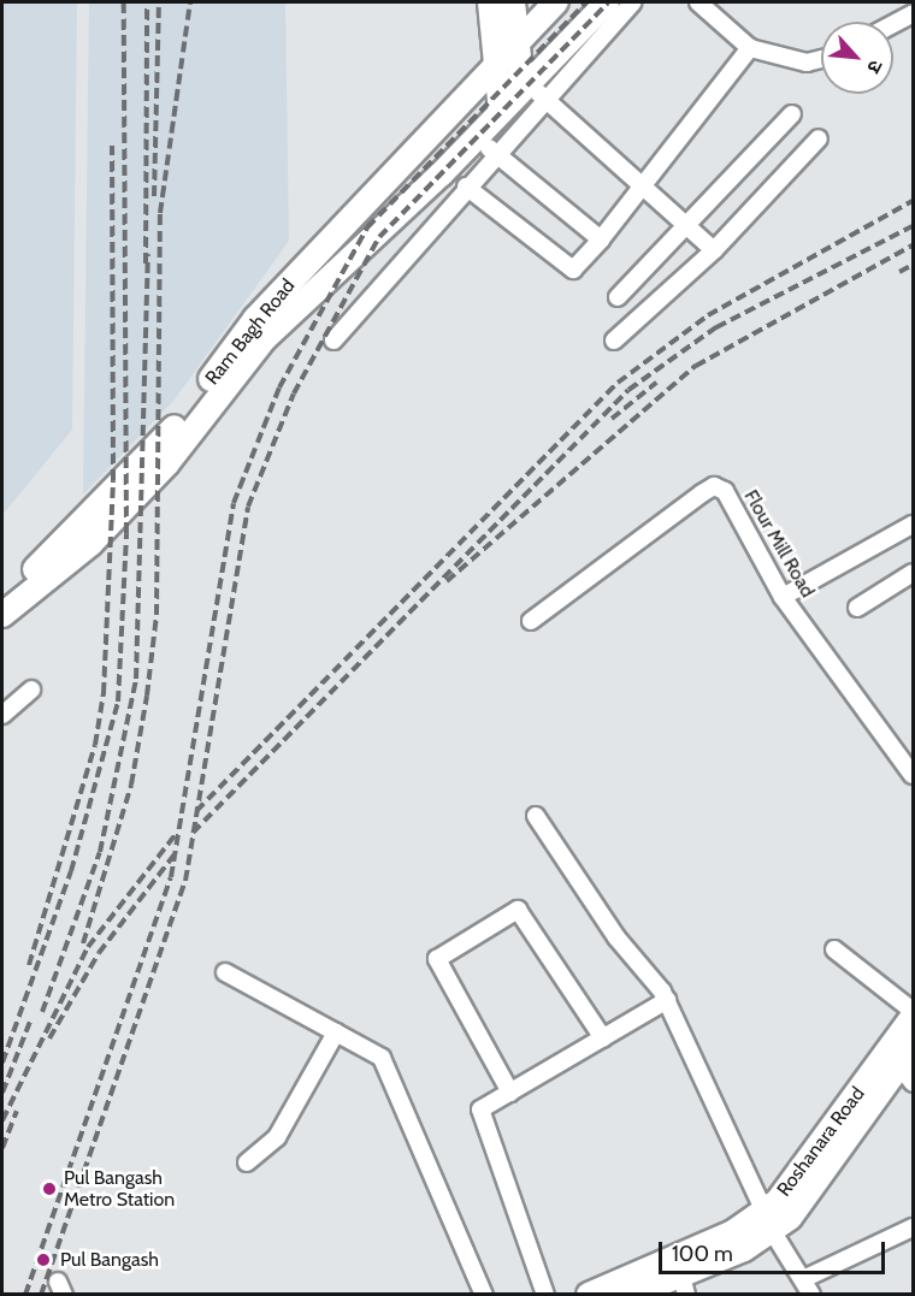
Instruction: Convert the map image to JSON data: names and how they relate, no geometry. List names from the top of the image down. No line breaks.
{"streets":{"main road":["Ram Bagh Road","Roshanara Road"],"street":["Flour Mill Road"]},"places":["Pul Bangash Metro Station","Pul Bangash"],"scale_bar":"100 m","north":"bottom right"}
